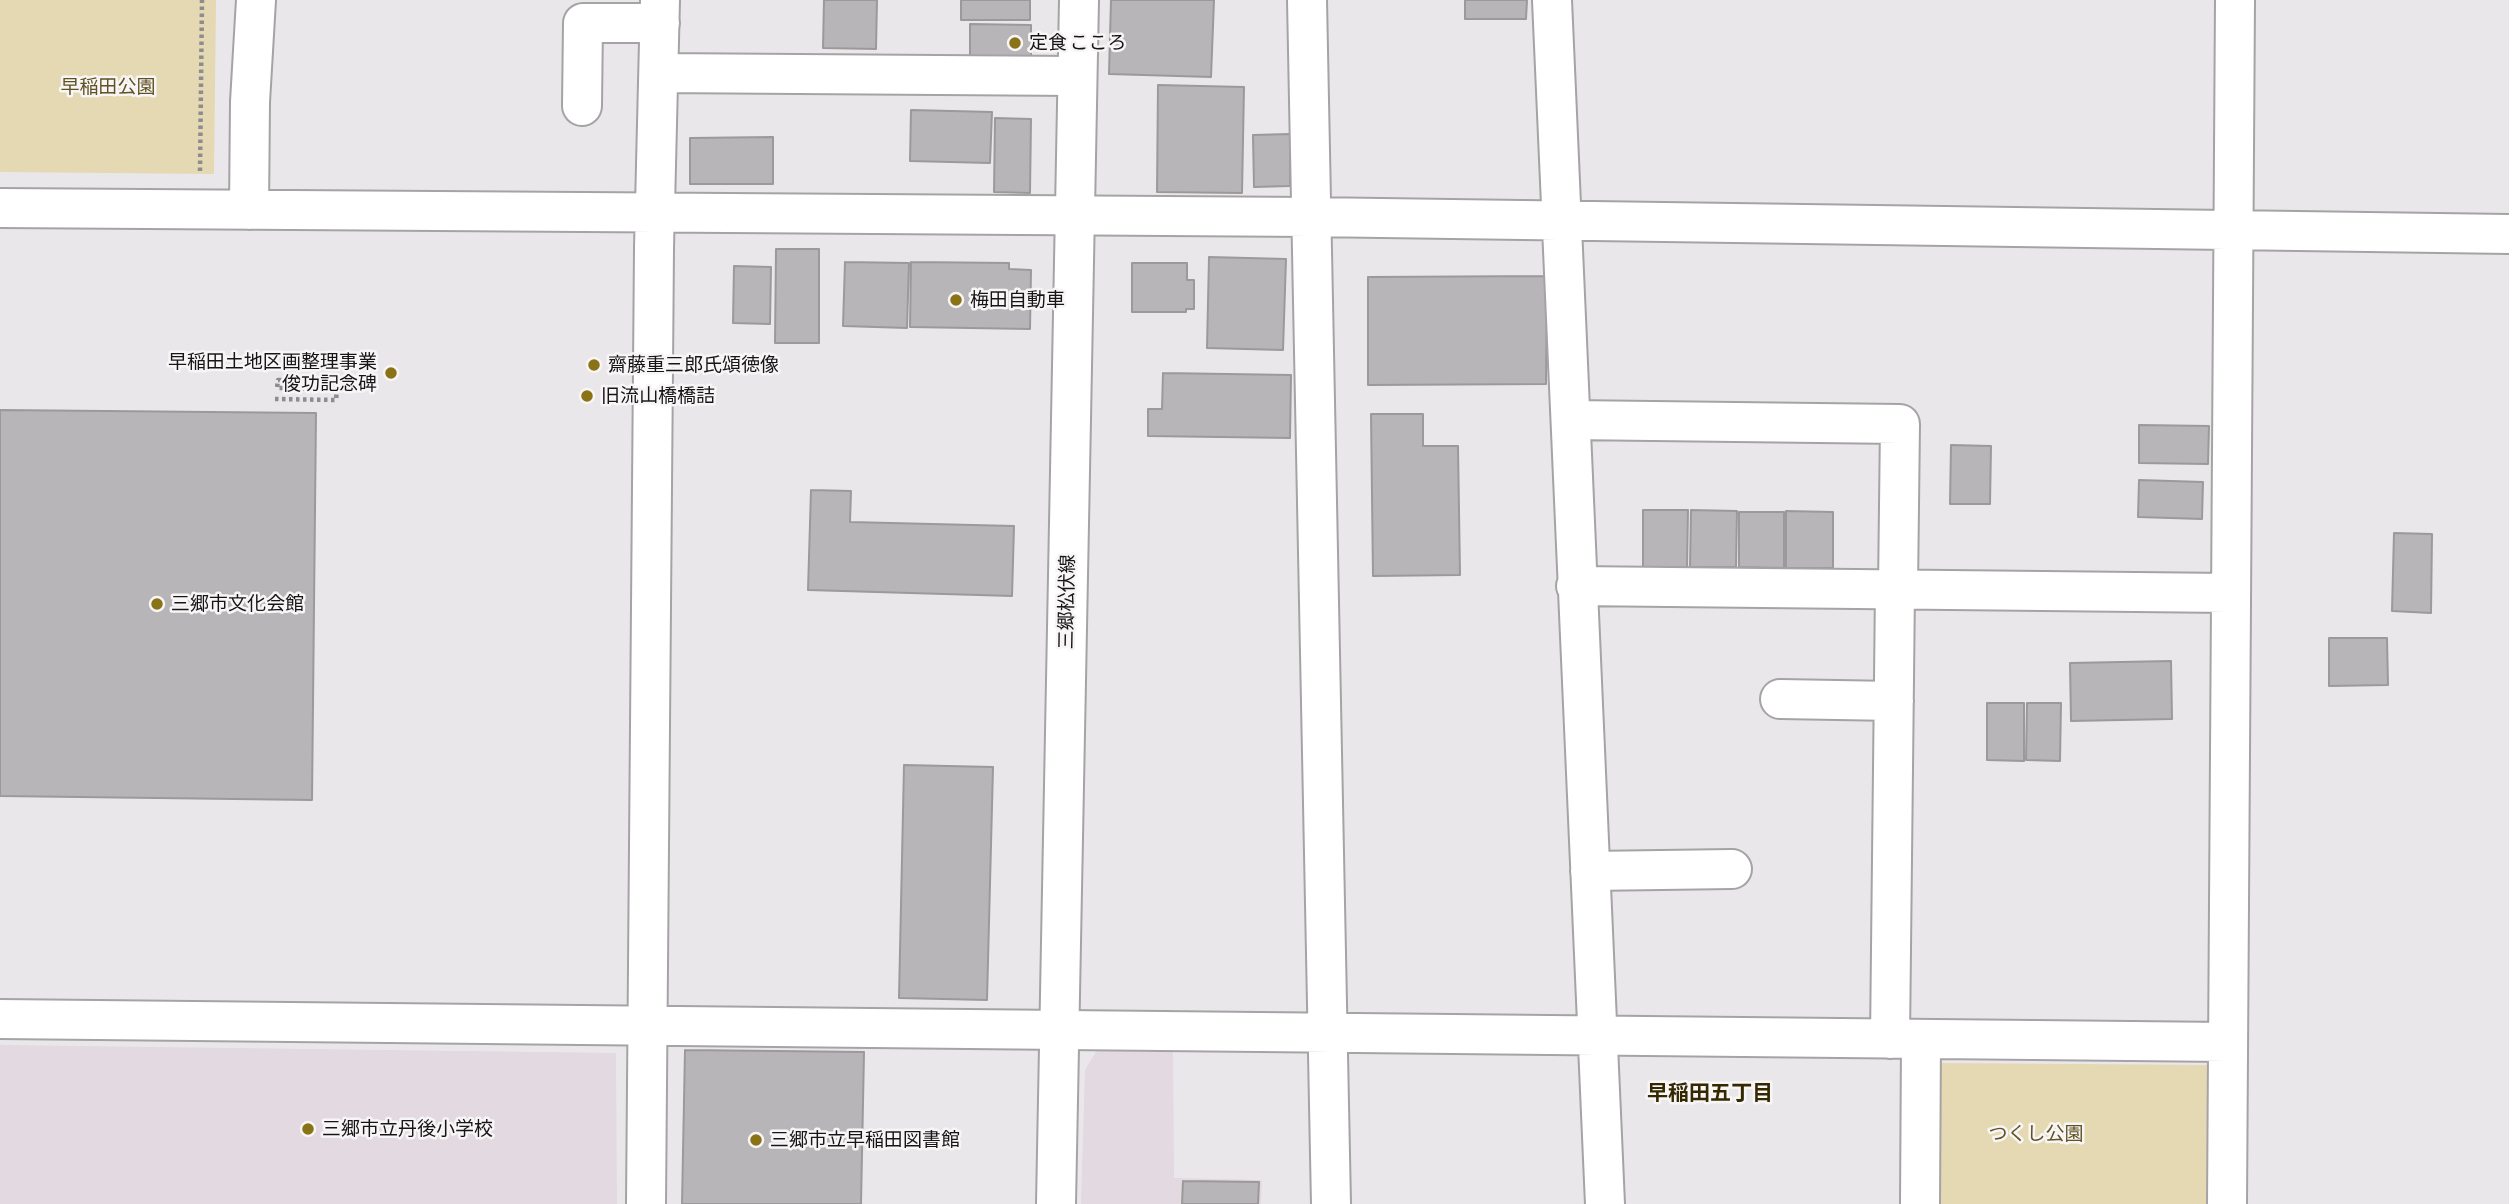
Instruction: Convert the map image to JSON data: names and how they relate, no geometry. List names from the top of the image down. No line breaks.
{"streets":{"street":["三郷松伏線"]},"districts":["早稲田五丁目"],"parks":["早稲田公園","つくし公園"],"places":["定食 こころ","梅田自動車","齋藤重三郎氏頌徳像","早稲田土地区画整理事業 俊功記念碑","旧流山橋橋詰","三郷市文化会館","三郷市立丹後小学校","三郷市立早稲田図書館"]}
